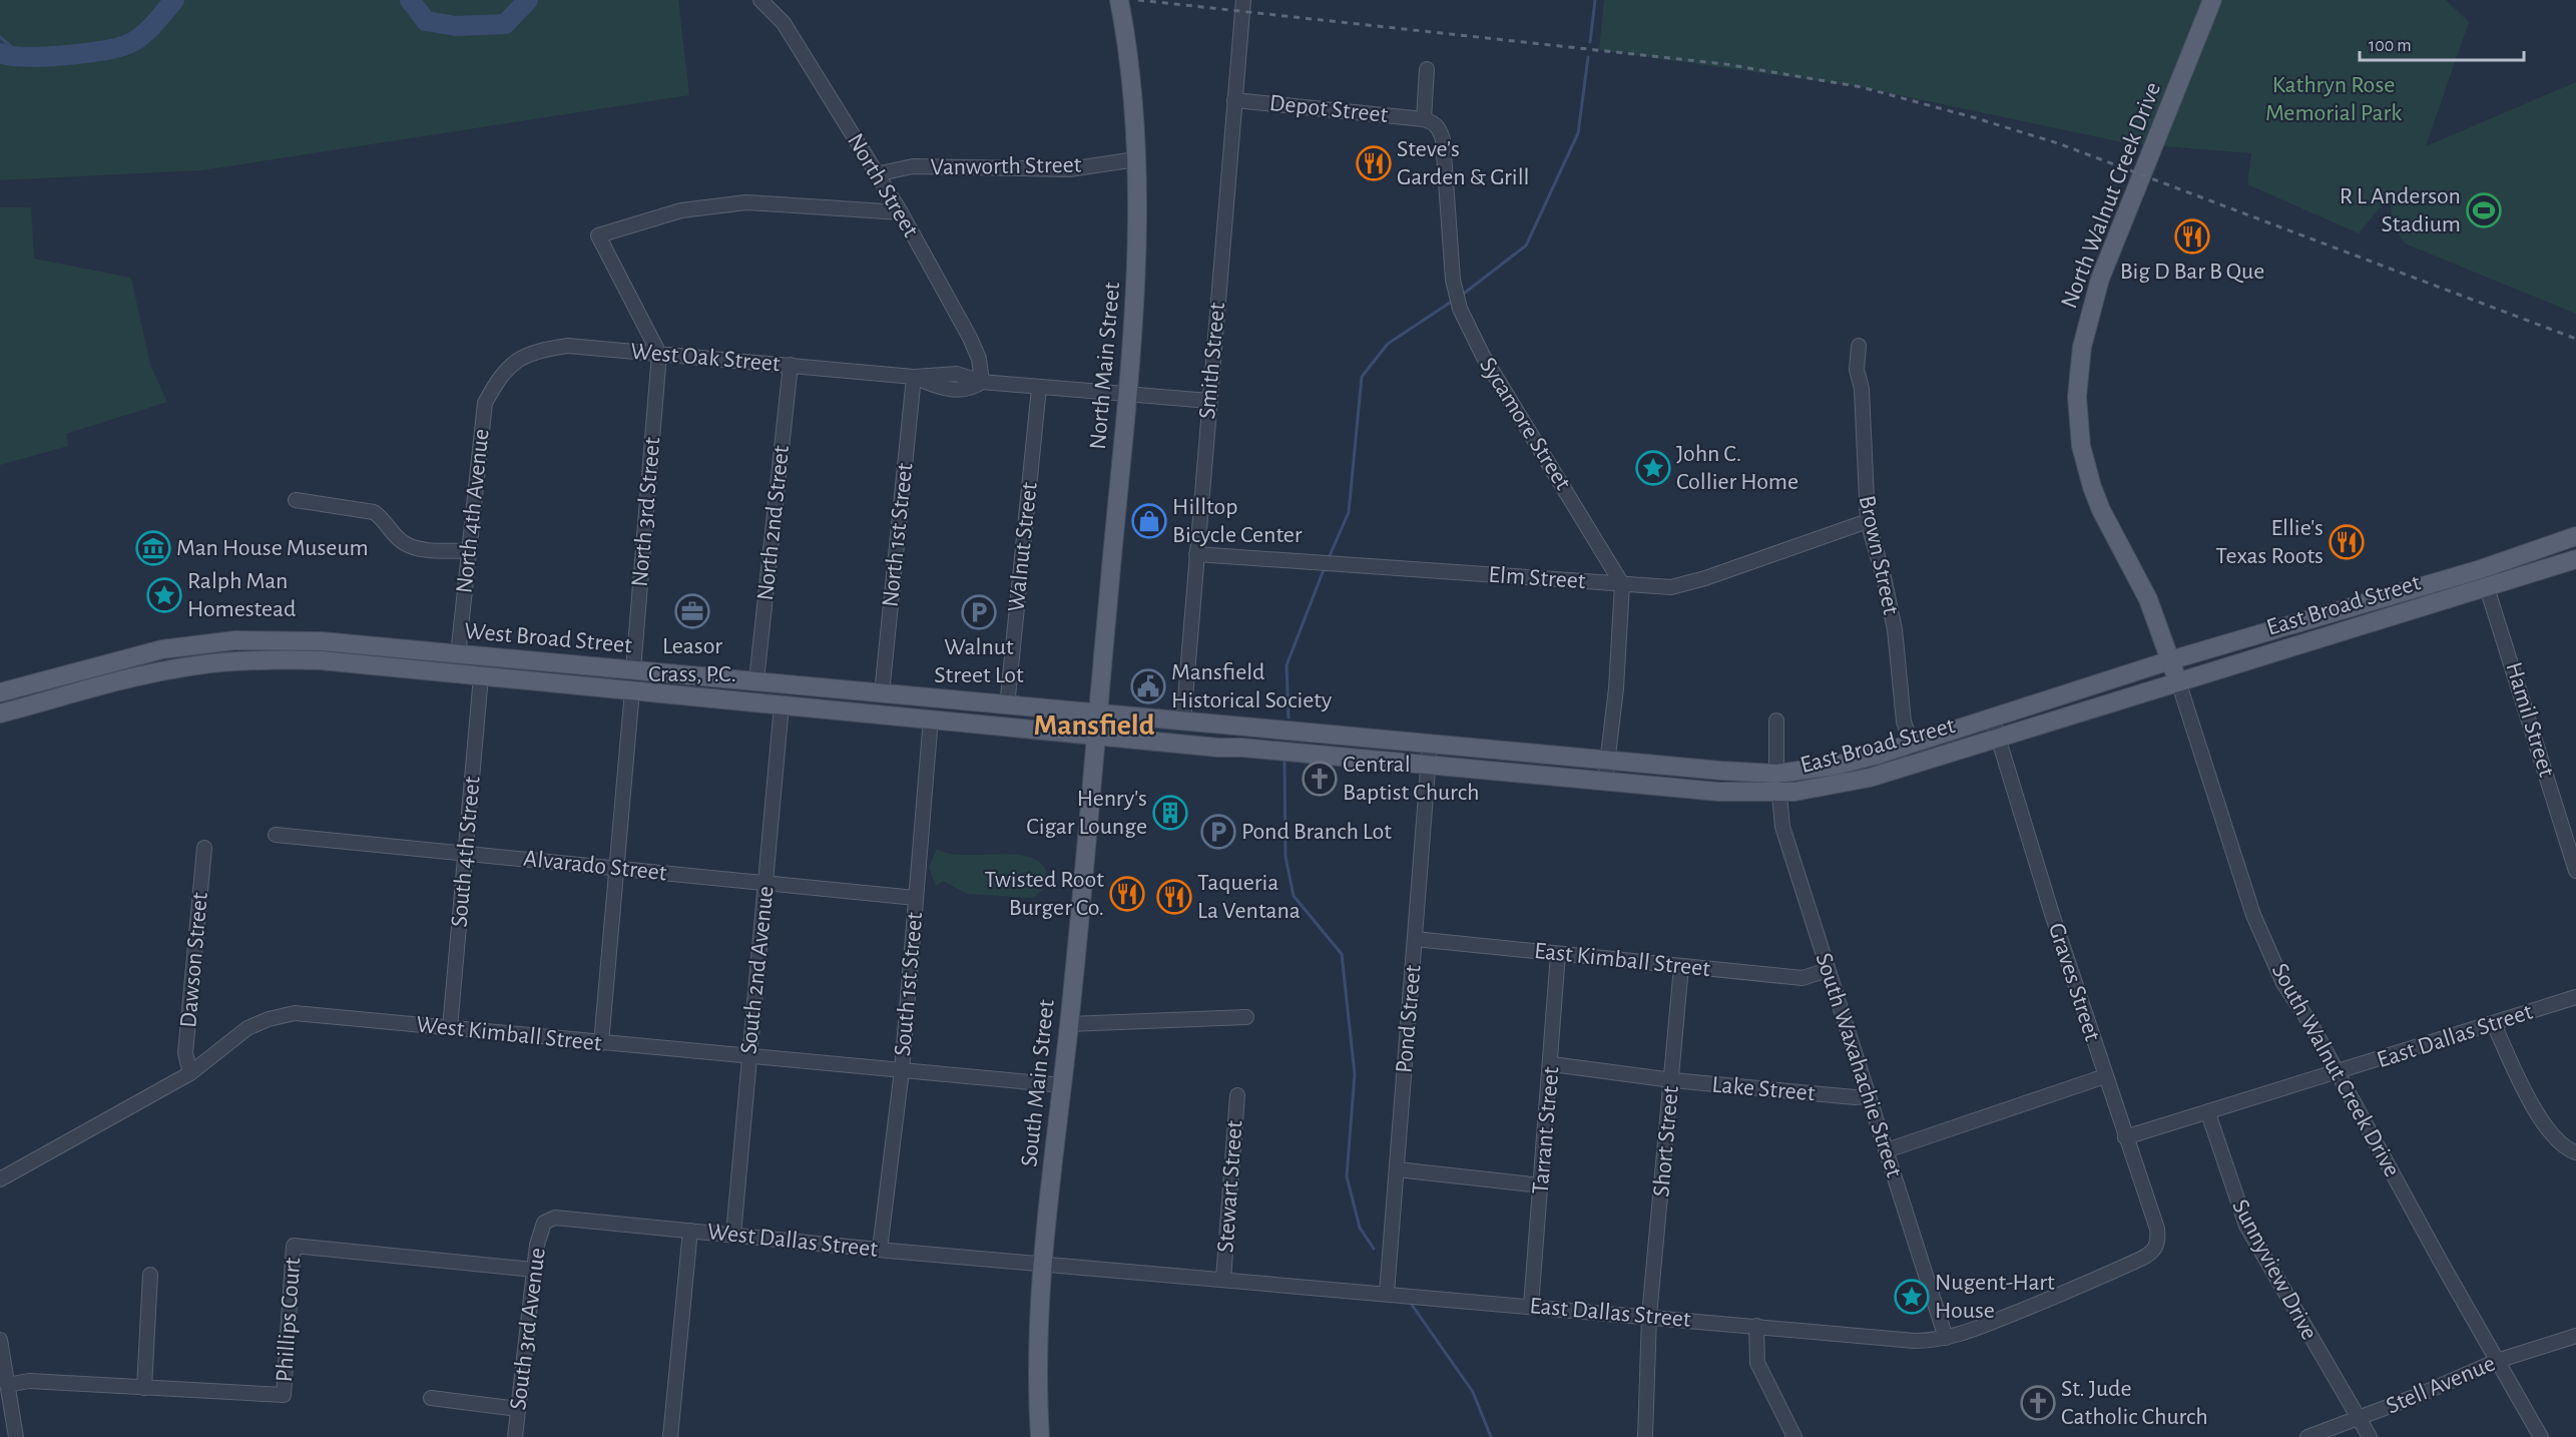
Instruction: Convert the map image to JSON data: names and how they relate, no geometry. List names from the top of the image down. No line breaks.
{"streets":{"main road":["North Walnut Creek Drive","North Main Street","East Broad Street","West Broad Street","South Main Street"],"street":["Depot Street","Vanworth Street","North Street","West Oak Street","Smith Street","Sycamore Street","North 4th Avenue","North 3rd Street","North 2nd Street","North 1st Street","Walnut Street","Brown Street","Elm Street","Hamil Street","South 4th Street","Alvarado Street","Dawson Street","East Kimball Street","South 2nd Avenue","Graves Street","South 1st Street","Pond Street","West Kimball Street","East Dallas Street","South Waxahachie Street","South Walnut Creek Drive","Lake Street","Tarrant Street","Short Street","Stewart Street","West Dallas Street","Sunnyview Drive","Phillips Court","South 3rd Avenue","Stell Avenue"]},"crossings":[["Depot Street","Smith Street"],["Depot Street","Sycamore Street"],["Vanworth Street","North Street"],["Vanworth Street","North Main Street"],["North Street","West Oak Street"],["North Walnut Creek Drive","East Broad Street"],["North Walnut Creek Drive","South Walnut Creek Drive"],["West Oak Street","Smith Street"],["West Oak Street","North Main Street"],["West Oak Street","North 4th Avenue"],["West Oak Street","North 3rd Street"],["West Oak Street","North 2nd Street"],["West Oak Street","North 1st Street"],["West Oak Street","Walnut Street"],["Smith Street","Elm Street"],["Smith Street","East Broad Street"],["North Main Street","East Broad Street"],["North Main Street","West Broad Street"],["North Main Street","South Main Street"],["Sycamore Street","Elm Street"],["North 4th Avenue","West Broad Street"],["North 3rd Street","West Broad Street"],["North 2nd Street","West Broad Street"],["North 1st Street","West Broad Street"],["Walnut Street","West Broad Street"],["Brown Street","Elm Street"],["Brown Street","East Broad Street"],["East Broad Street","West Broad Street"],["East Broad Street","Hamil Street"],["East Broad Street","Graves Street"],["East Broad Street","Pond Street"],["East Broad Street","South Waxahachie Street"],["East Broad Street","South Walnut Creek Drive"],["East Broad Street","South Main Street"],["West Broad Street","South 4th Street"],["West Broad Street","South 2nd Avenue"],["West Broad Street","South 1st Street"],["West Broad Street","South Main Street"],["South 4th Street","Alvarado Street"],["South 4th Street","West Kimball Street"],["Alvarado Street","South 2nd Avenue"],["Alvarado Street","South 1st Street"],["Dawson Street","West Kimball Street"],["East Kimball Street","Pond Street"],["East Kimball Street","South Waxahachie Street"],["East Kimball Street","Tarrant Street"],["East Kimball Street","Short Street"],["South 2nd Avenue","West Kimball Street"],["South 2nd Avenue","West Dallas Street"],["Graves Street","East Dallas Street"],["South 1st Street","West Kimball Street"],["South 1st Street","West Dallas Street"],["Pond Street","East Dallas Street"],["West Kimball Street","South Main Street"],["East Dallas Street","South Waxahachie Street"],["East Dallas Street","South Walnut Creek Drive"],["East Dallas Street","South Main Street"],["East Dallas Street","Tarrant Street"],["East Dallas Street","Short Street"],["East Dallas Street","Stewart Street"],["East Dallas Street","West Dallas Street"],["East Dallas Street","Sunnyview Drive"],["South Waxahachie Street","Lake Street"],["South Walnut Creek Drive","Stell Avenue"],["South Main Street","West Dallas Street"],["Lake Street","Tarrant Street"],["Lake Street","Short Street"],["West Dallas Street","South 3rd Avenue"],["Sunnyview Drive","Stell Avenue"],["Phillips Court","South 3rd Avenue"]],"districts":["Mansfield"],"parks":["Kathryn Rose Memorial Park"],"places":{"restaurant":["Steve's Garden & Grill","Big D Bar B Que","Ellie's Texas Roots","Twisted Root Burger Co.","Taqueria La Ventana"],"sports":["R L Anderson Stadium"],"place":["John C. Collier Home","Ralph Man Homestead","Nugent-Hart House"],"shop":["Hilltop Bicycle Center"],"museum":["Man House Museum"],"office":["Leasor Crass, P.C."],"parking":["Walnut Street Lot","Pond Branch Lot"],"public building":["Mansfield Historical Society"],"church":["Central Baptist Church","St. Jude Catholic Church"],"building":["Henry's Cigar Lounge"]},"scale_bar":"100 m"}
